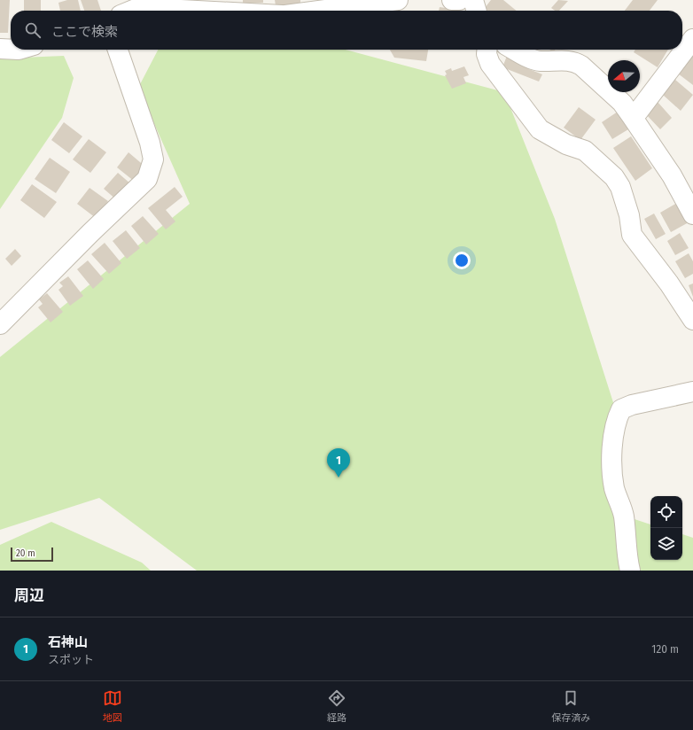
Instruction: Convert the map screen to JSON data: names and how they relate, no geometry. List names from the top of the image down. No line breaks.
{"scale_bar":"20 m","north":"left","page":{"search":"ここで検索","pins":"1","scale":"20 m","heading":"周辺","list":[{"mark":"1","name":"石神山","note":"スポット","value":"120 m"}],"nav":["地図","経路","保存済み"]}}
